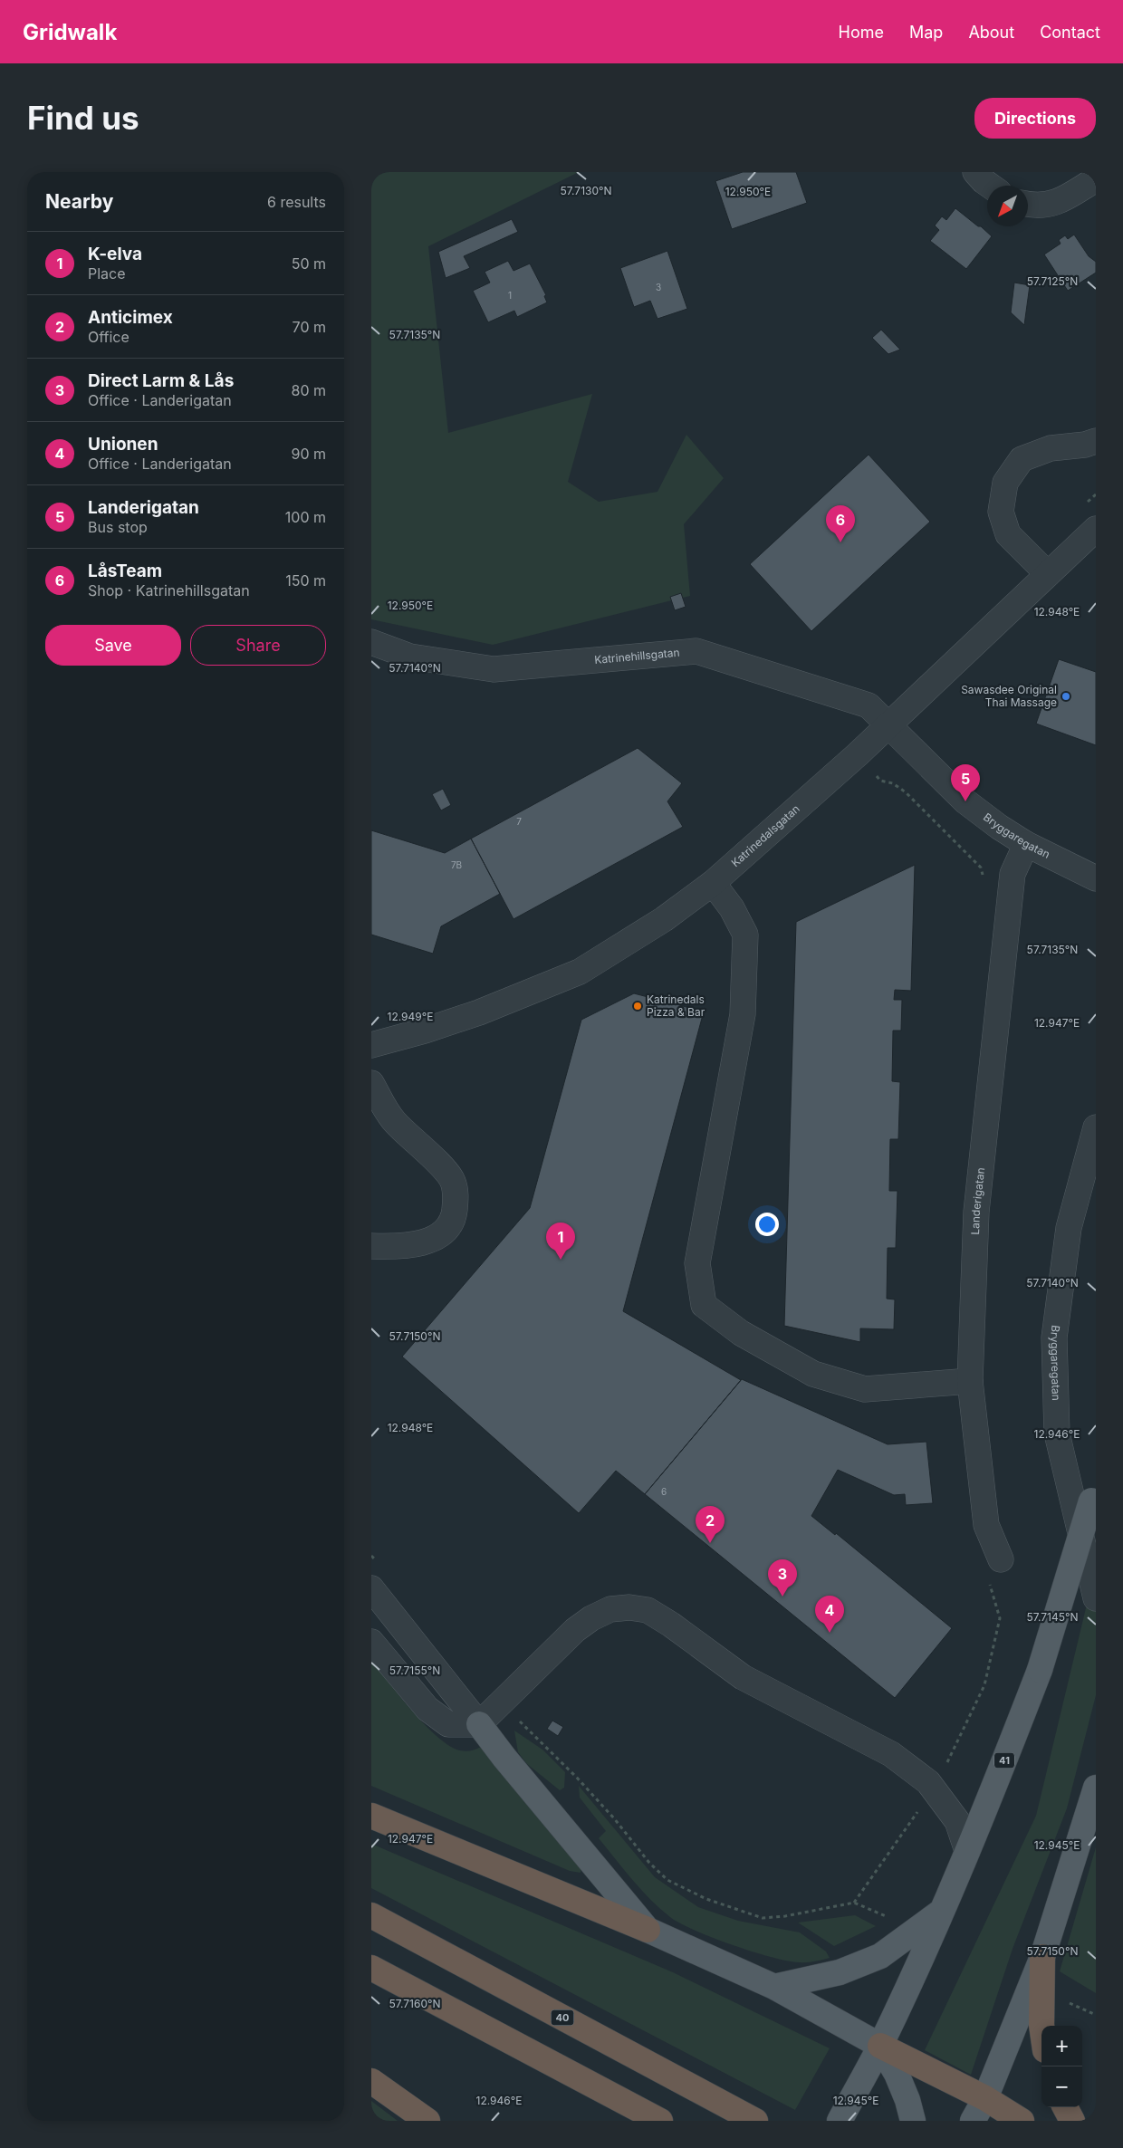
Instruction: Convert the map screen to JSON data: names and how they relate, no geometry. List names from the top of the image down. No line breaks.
{"streets":{"highway":["40"],"main road":["41"],"street":["Katrinehillsgatan","Bryggaregatan","Katrinedalsgatan","Landerigatan"]},"crossings":[["Katrinehillsgatan","Bryggaregatan"],["Katrinehillsgatan","Katrinedalsgatan"],["Bryggaregatan","Katrinedalsgatan"],["Bryggaregatan","Landerigatan"]],"places":["Sawasdee Original Thai Massage","Katrinedals Pizza & Bar"],"house_numbers":["3","1","7","7B","6"],"north":"bottom left","page":{"header":"Gridwalk","nav":["Home","Map","About","Contact"],"buttons":["Directions",["Save","Share"]],"title":"Find us","heading":["Nearby","6 results"],"list":[{"mark":"1","name":"K-elva","note":"Place","value":"50 m"},{"mark":"2","name":"Anticimex","note":"Office","value":"70 m"},{"mark":"3","name":"Direct Larm & Lås","note":"Office · Landerigatan","value":"80 m"},{"mark":"4","name":"Unionen","note":"Office · Landerigatan","value":"90 m"},{"mark":"5","name":"Landerigatan","note":"Bus stop","value":"100 m"},{"mark":"6","name":"LåsTeam","note":"Shop · Katrinehillsgatan","value":"150 m"}],"pins":["6","5","1","2","3","4"],"map_buttons":["+","−"]},"coordinates":["57.7130°N","12.950°E","57.7125°N","57.7135°N","12.948°E","57.7140°N","12.949°E","12.947°E","57.7150°N","12.946°E","57.7145°N","57.7155°N","12.945°E","57.7160°N"]}
